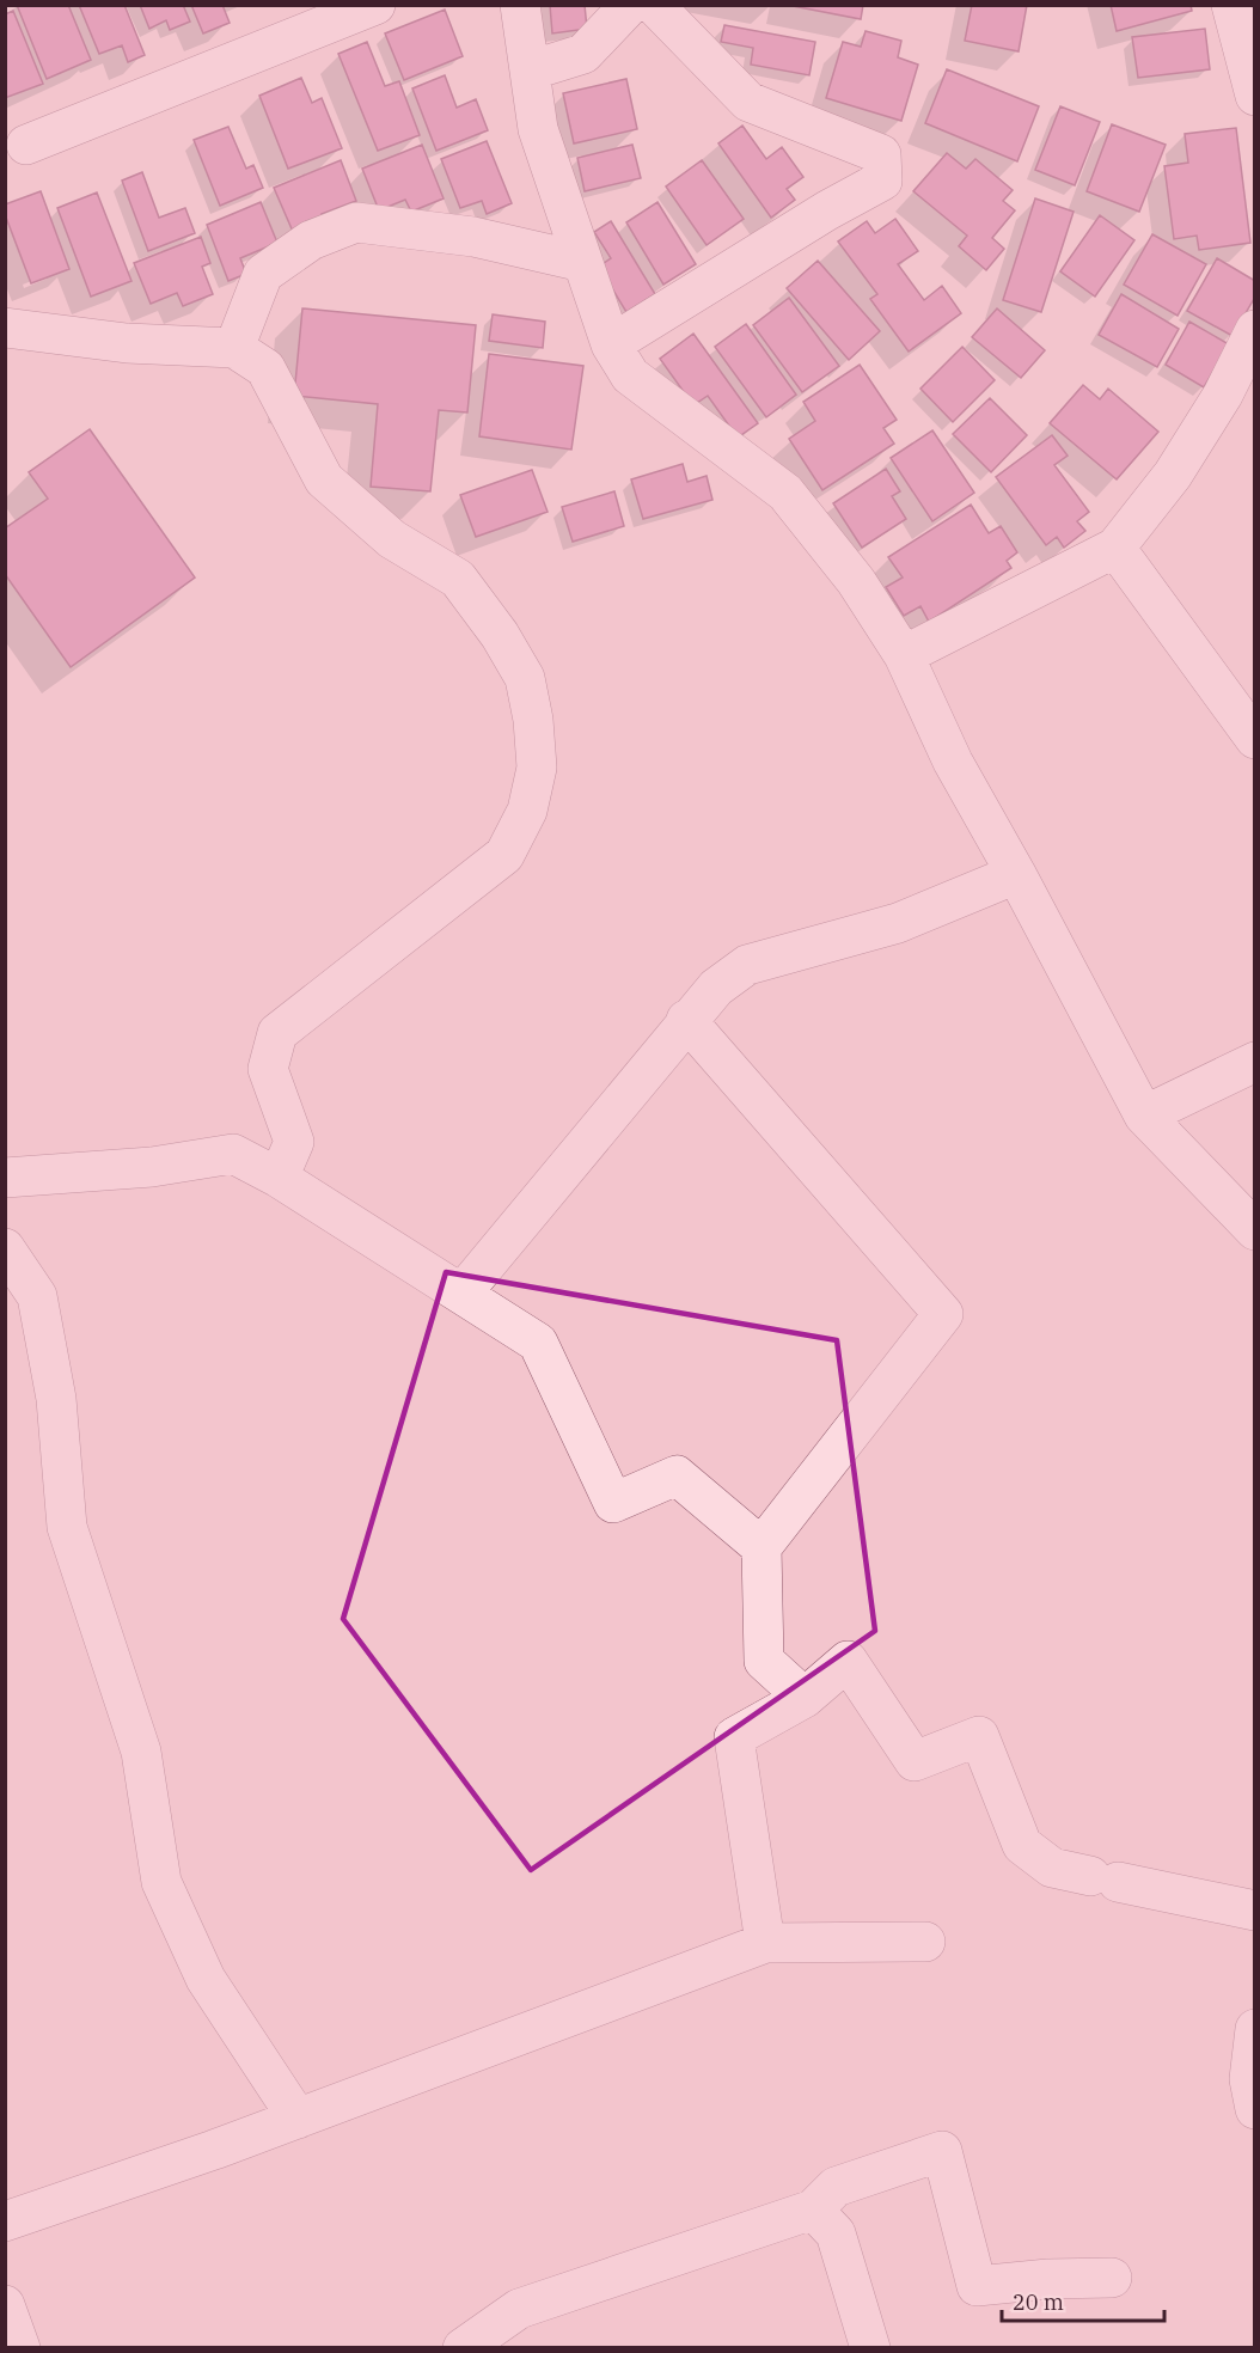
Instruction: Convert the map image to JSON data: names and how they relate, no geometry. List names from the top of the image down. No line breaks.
{"scale_bar":"20 m"}
